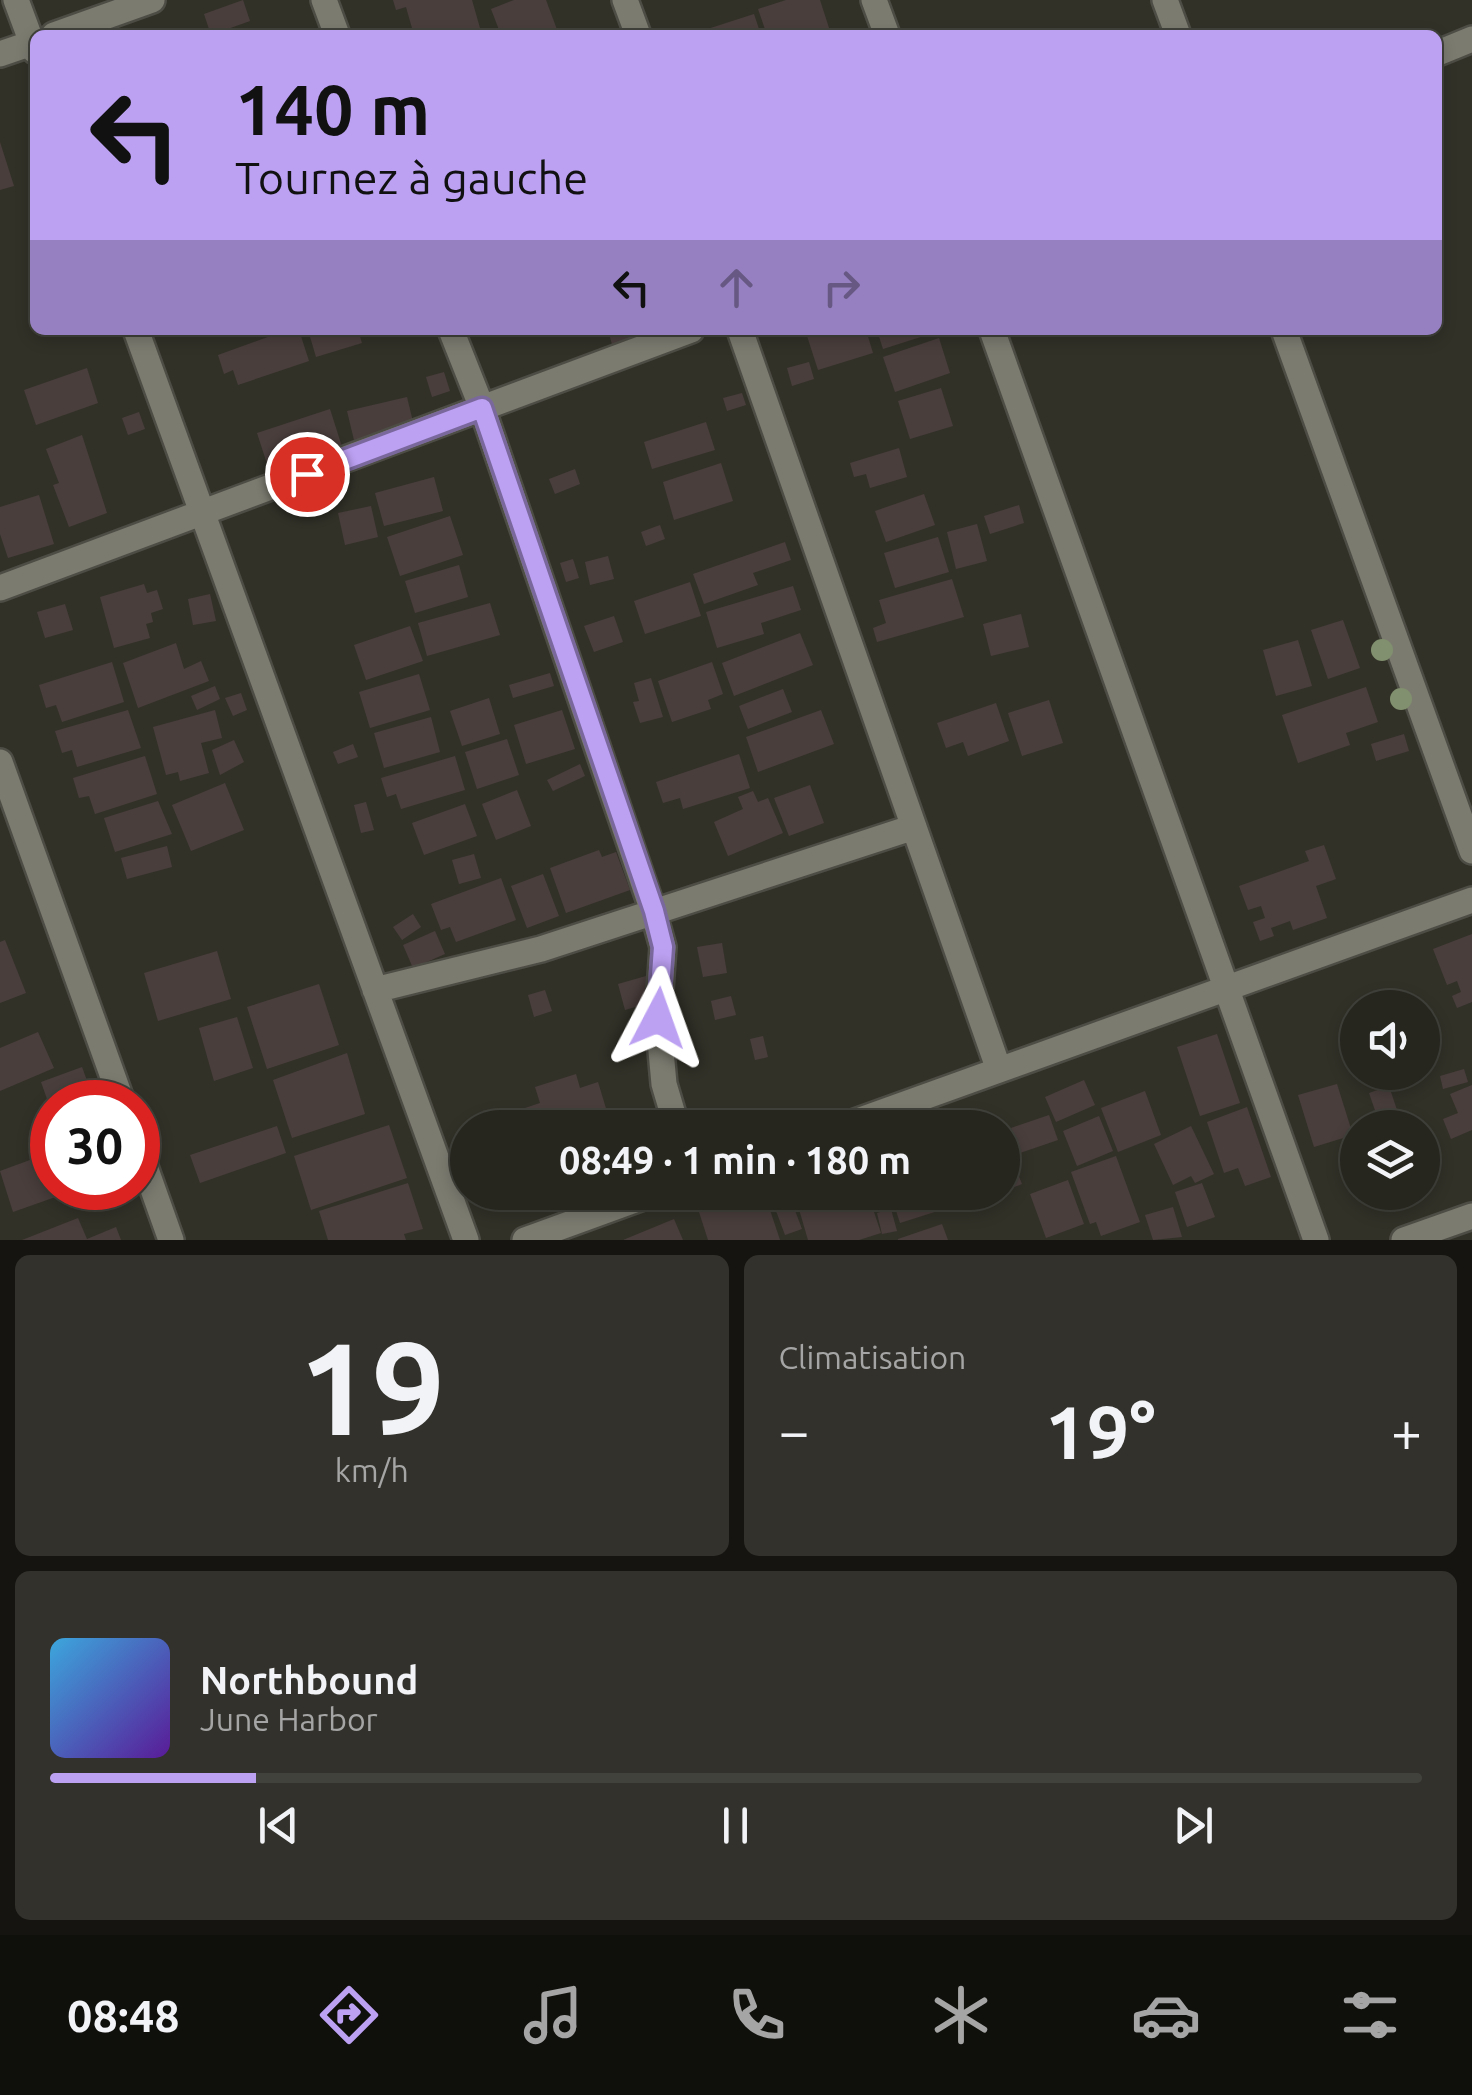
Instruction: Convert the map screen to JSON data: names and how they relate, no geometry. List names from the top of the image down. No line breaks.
{"page":{"turn":["140 m","Tournez à gauche"],"limit":"30","trip":"08:49 · 1 min · 180 m","tile":[["19","km/h"],"Climatisation"],"heat":["−","19°","+"],"song":["Northbound","June Harbor"],"tabs":"08:48"}}
